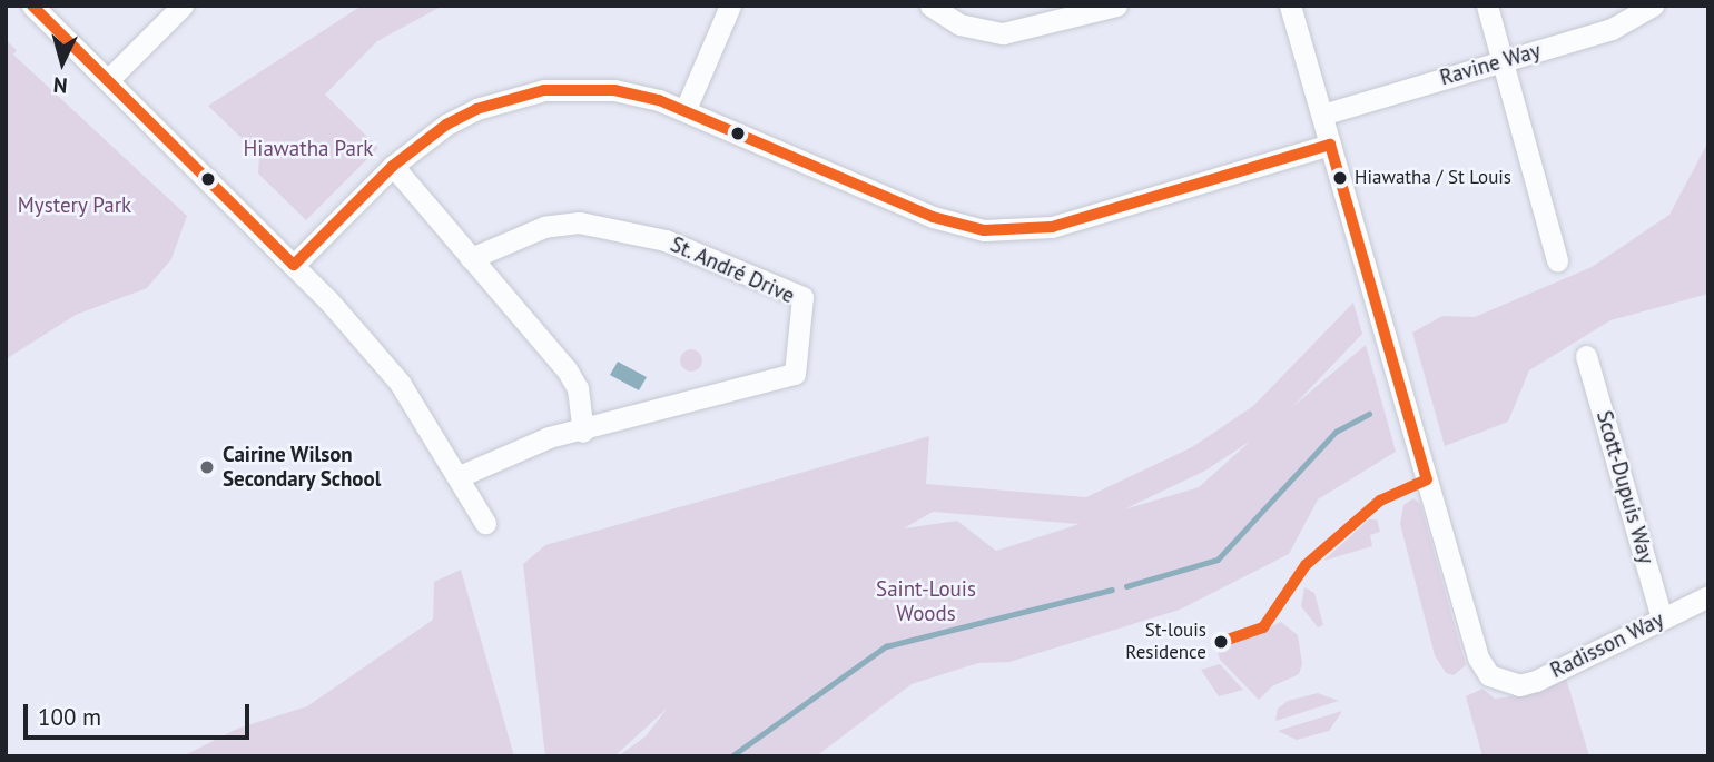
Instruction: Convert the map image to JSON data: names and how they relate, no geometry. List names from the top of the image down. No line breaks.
{"streets":{"street":["Ravine Way","St. André Drive","Scott-Dupuis Way","Radisson Way"]},"crossings":[["Scott-Dupuis Way","Radisson Way"]],"parks":["Hiawatha Park","Mystery Park","Saint-Louis Woods"],"places":["Hiawatha / St Louis","Cairine Wilson Secondary School","St-louis Residence"],"scale_bar":"100 m","north":"bottom"}
